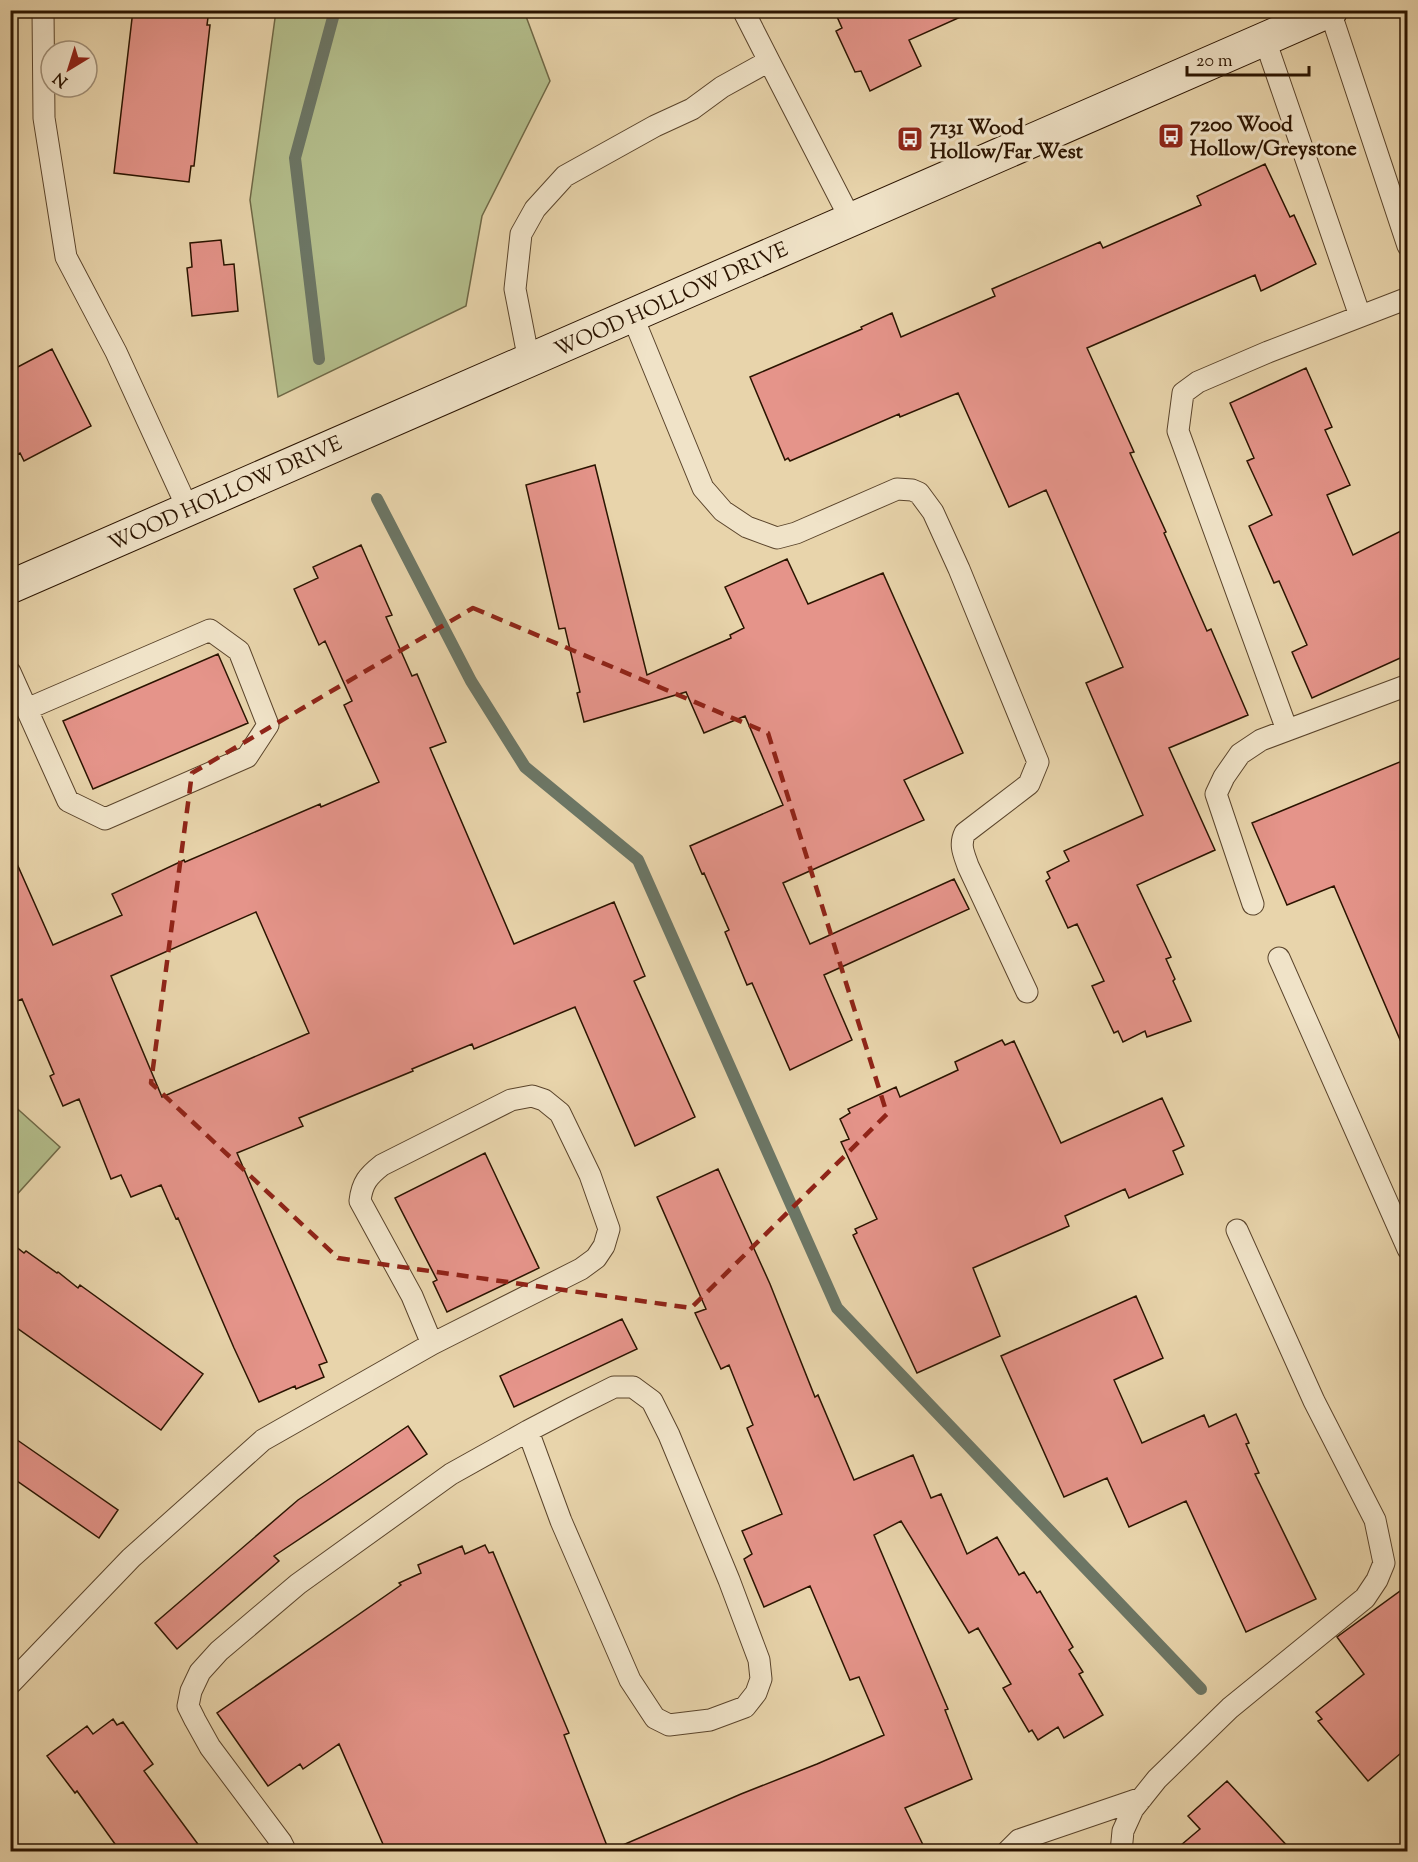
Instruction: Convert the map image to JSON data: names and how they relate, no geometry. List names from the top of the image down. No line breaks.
{"streets":{"street":["WOOD HOLLOW DRIVE"]},"places":{"bus stop":["7200 Wood Hollow/Greystone","7131 Wood Hollow/Far West"]},"scale_bar":"20 m","north":"bottom left"}
